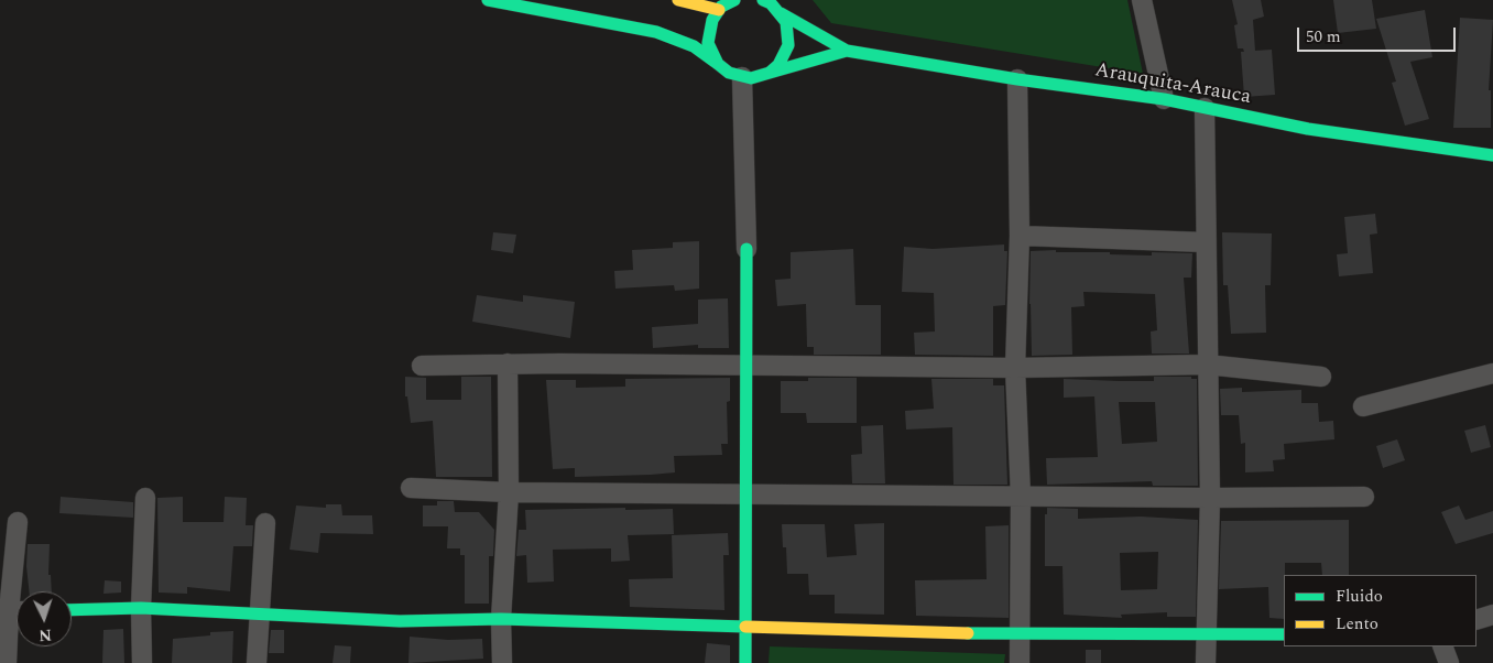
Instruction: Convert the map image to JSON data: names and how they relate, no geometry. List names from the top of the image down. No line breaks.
{"streets":{"street":["Arauquita-Arauca"]},"legend":["Fluido","Lento"],"scale_bar":"50 m","north":"bottom"}
